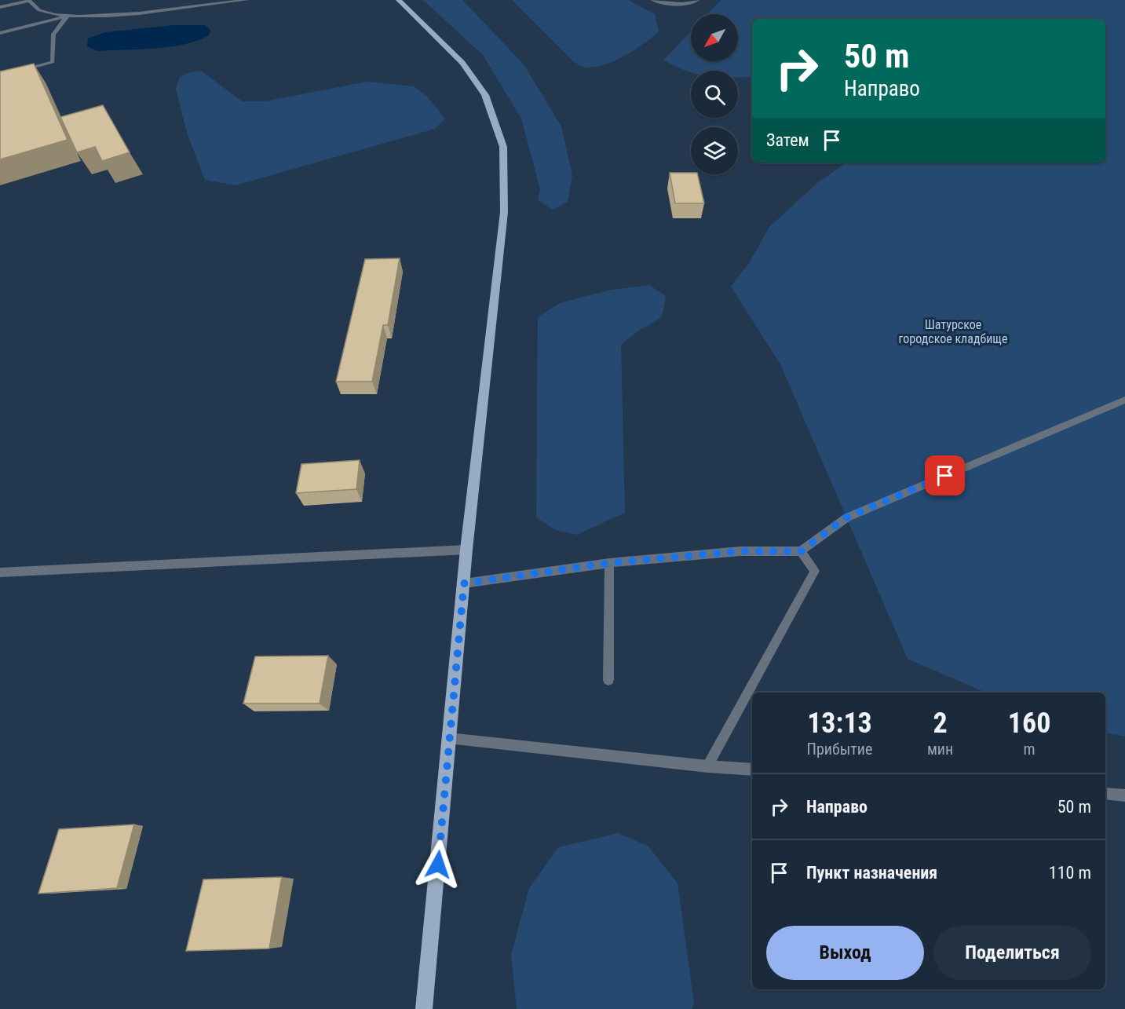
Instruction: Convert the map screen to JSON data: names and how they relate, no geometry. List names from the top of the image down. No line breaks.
{"parks":["Шатурское городское кладбище"],"north":"bottom left","page":{"turn":["50 m","Направо"],"then":"Затем","eta":["13:13","Прибытие","2","мин","160","m"],"list":[{"name":"Направо","value":"50 m"},{"name":"Пункт назначения","value":"110 m"}],"buttons":["Выход","Поделиться"]}}
